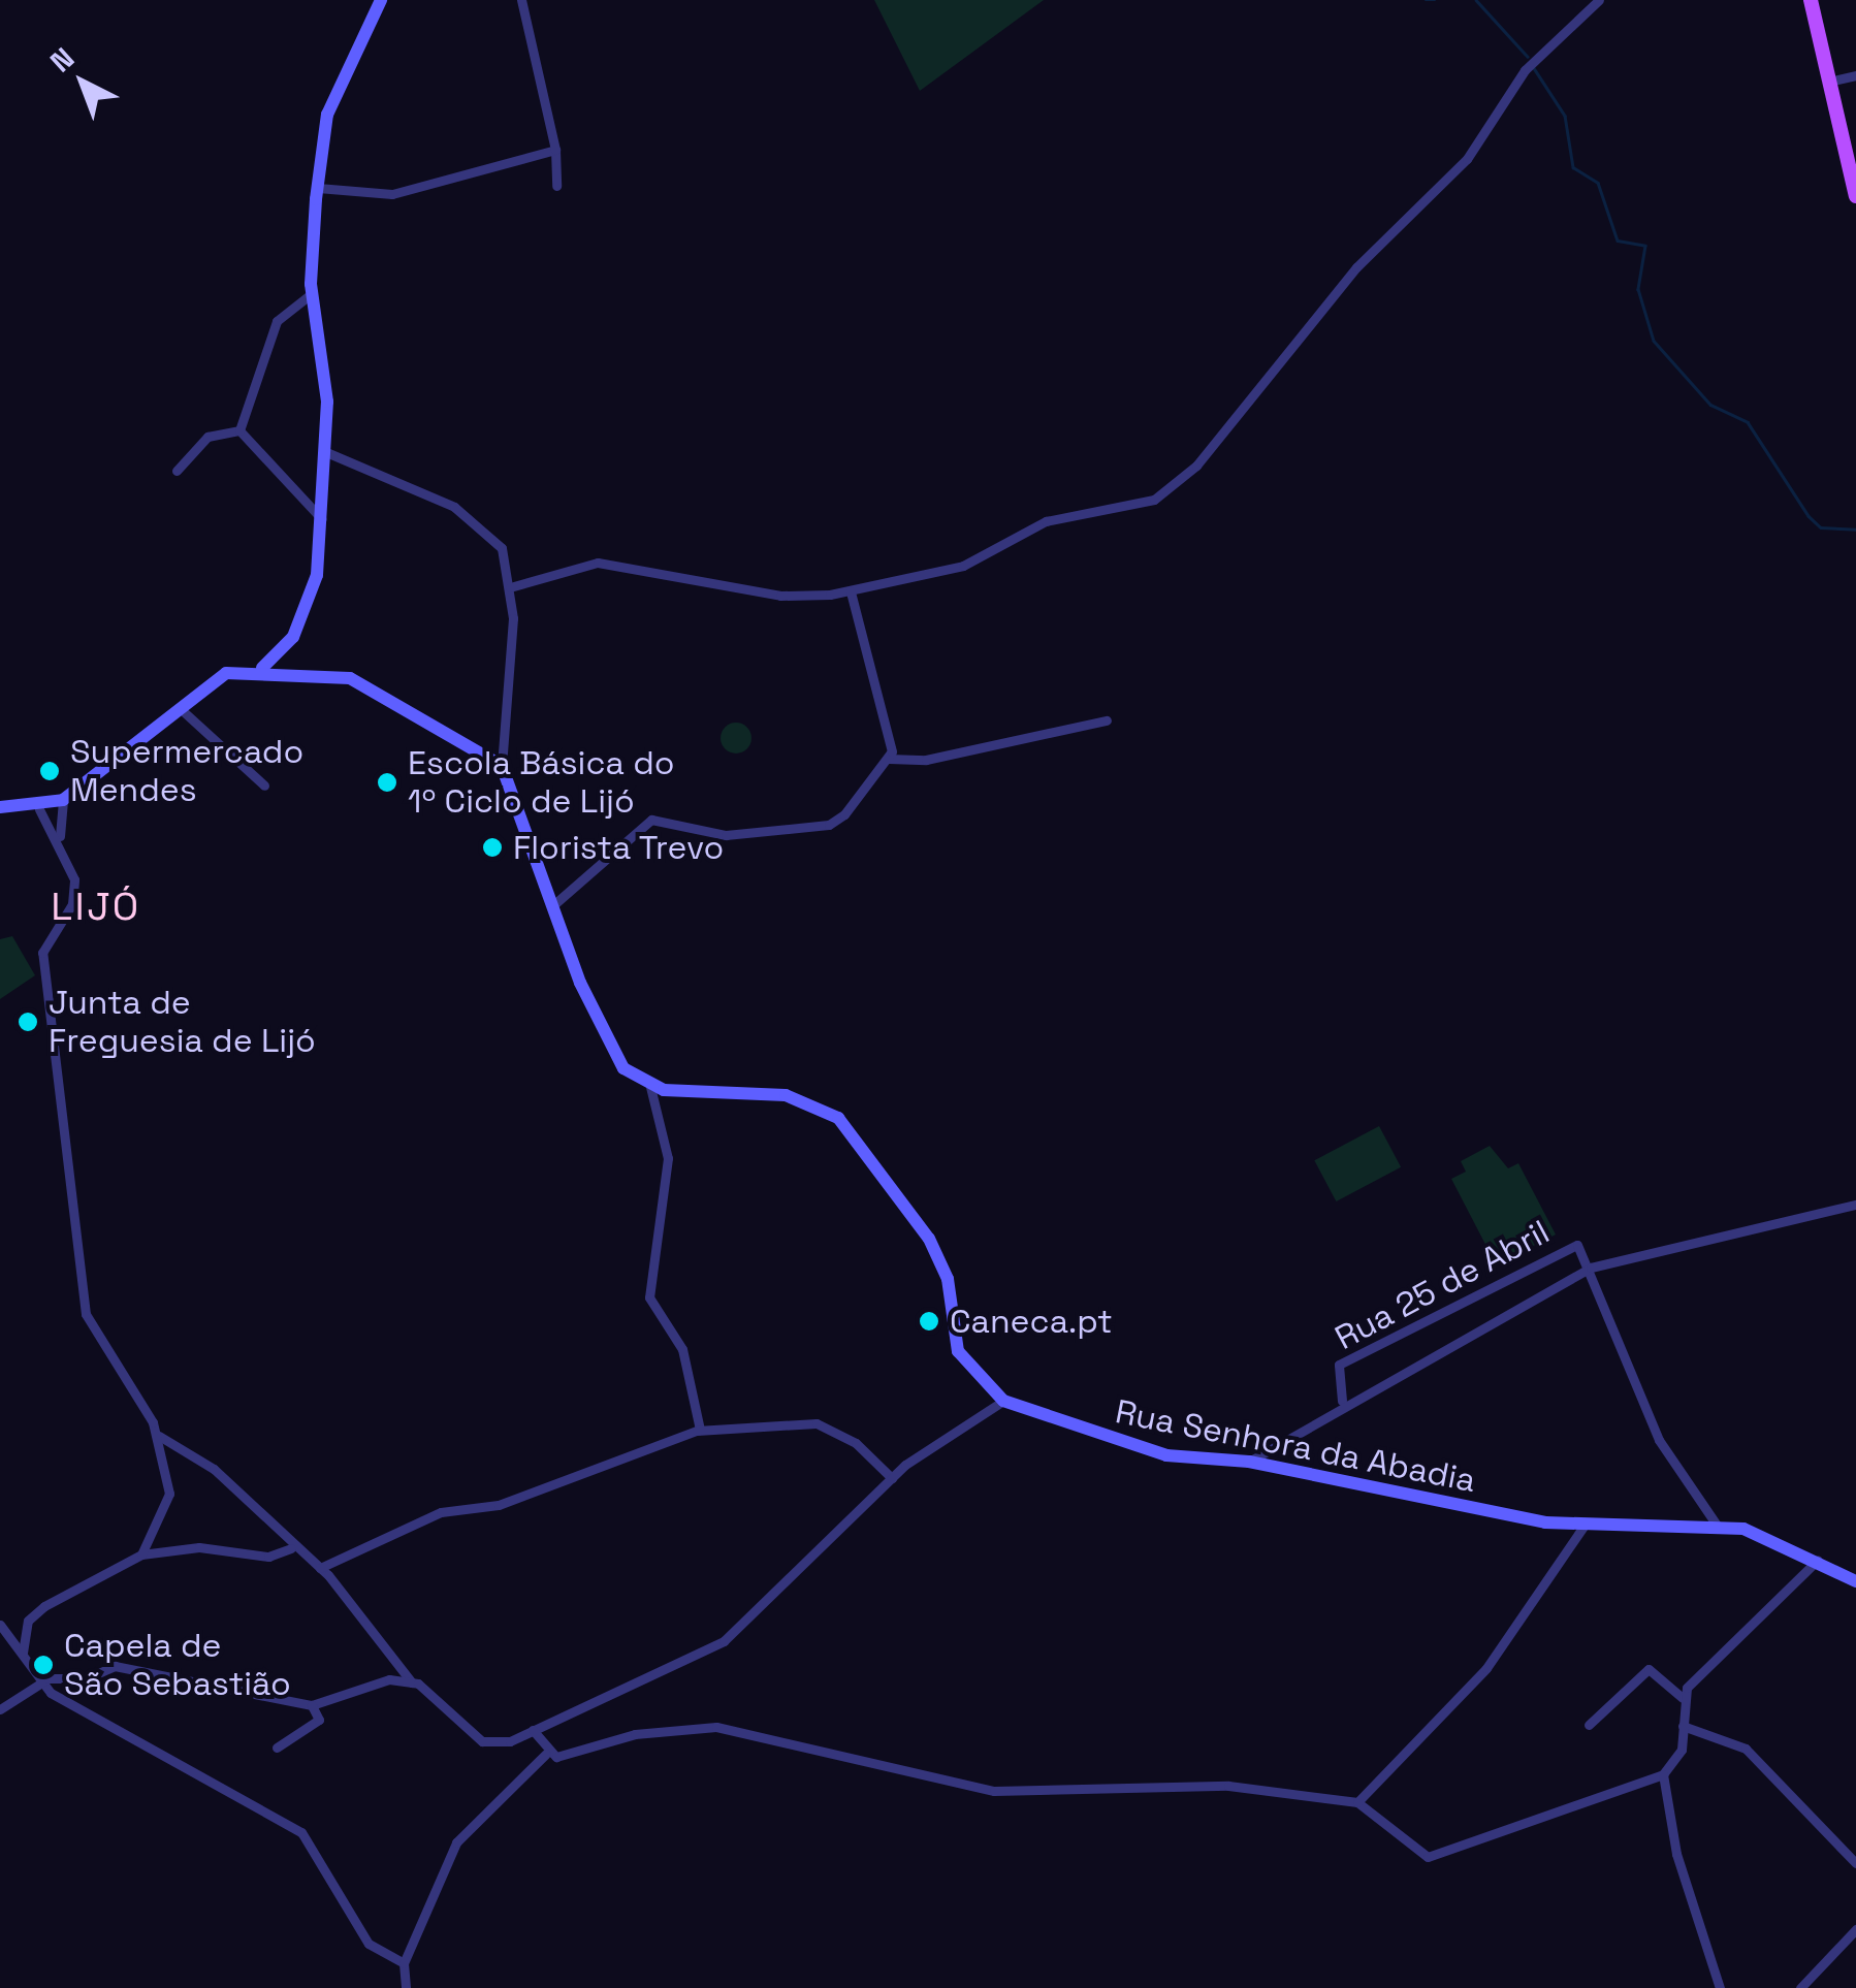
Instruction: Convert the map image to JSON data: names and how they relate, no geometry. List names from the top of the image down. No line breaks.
{"streets":{"main road":["Rua Senhora da Abadia"],"street":["Rua 25 de Abril"]},"crossings":[["Rua 25 de Abril","Rua Senhora da Abadia"]],"districts":["LIJÓ"],"places":["Supermercado Mendes","Escola Básica do 1º Ciclo de Lijó","Florista Trevo","Junta de Freguesia de Lijó","Caneca.pt","Capela de São Sebastião"],"north":"top left"}
